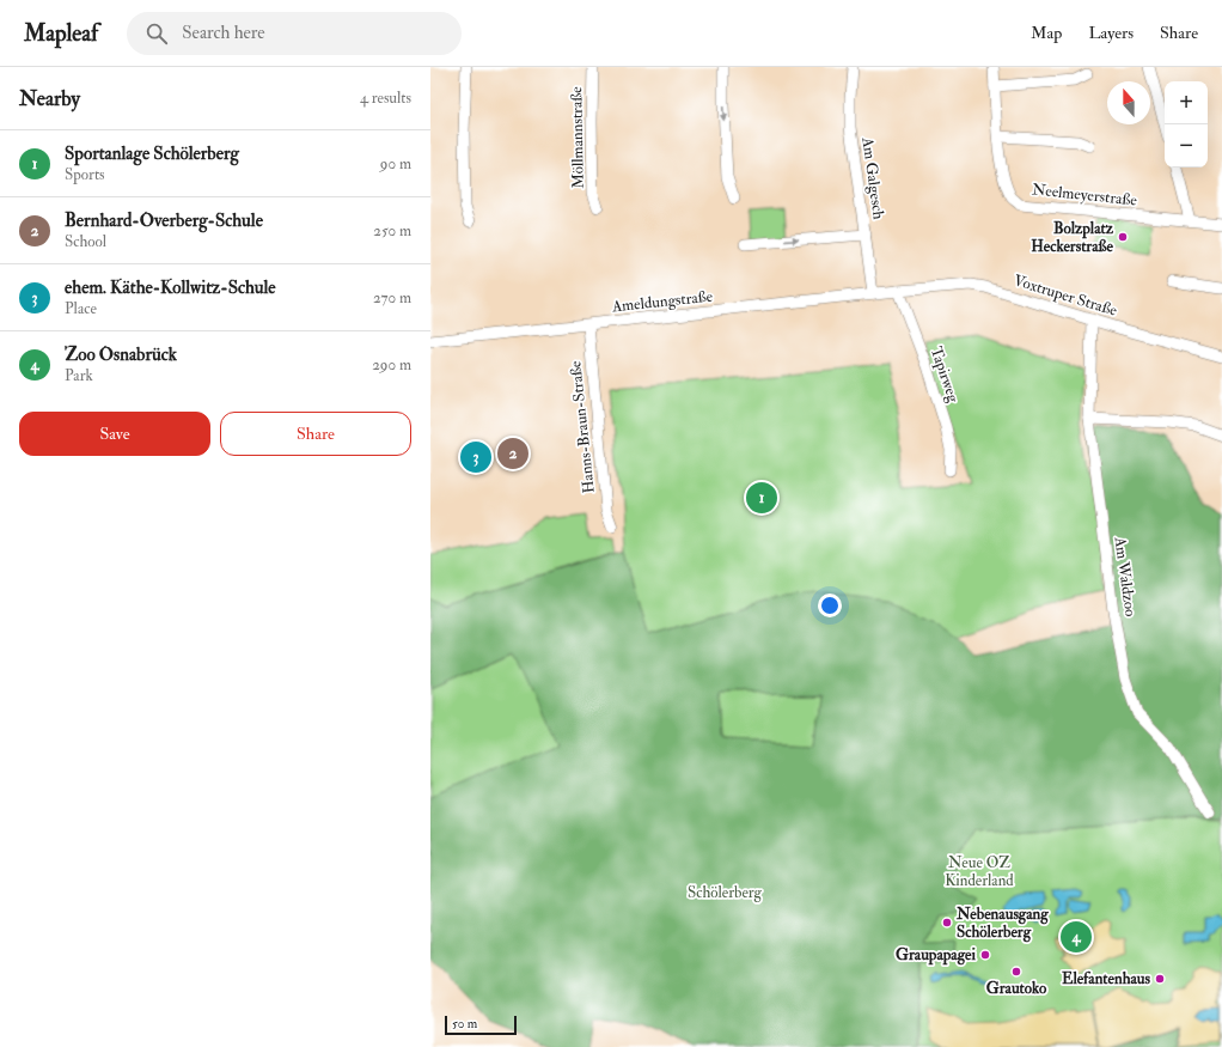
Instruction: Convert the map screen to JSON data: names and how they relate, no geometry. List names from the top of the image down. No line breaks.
{"streets":{"street":["Möllmannstraße","Am Galgesch","Neelmeyerstraße","Voxtruper Straße","Ameldungstraße","Tapirweg","Hanns-Braun-Straße","Am Waldzoo"]},"crossings":[["Am Galgesch","Ameldungstraße"],["Voxtruper Straße","Ameldungstraße"],["Voxtruper Straße","Tapirweg"],["Voxtruper Straße","Am Waldzoo"],["Ameldungstraße","Tapirweg"],["Ameldungstraße","Hanns-Braun-Straße"]],"parks":["Neue OZ Kinderland","Schölerberg"],"places":["Bolzplatz Heckerstraße","Nebenausgang Schölerberg","Graupapagei","Grautoko","Elefantenhaus"],"scale_bar":"50 m","north":"top","page":{"header":"Mapleaf","search":"Search here","nav":["Map","Layers","Share"],"heading":["Nearby","4 results"],"map_buttons":["+","−"],"list":[{"mark":"1","name":"Sportanlage Schölerberg","note":"Sports","value":"90 m"},{"mark":"2","name":"Bernhard-Overberg-Schule","note":"School","value":"250 m"},{"mark":"3","name":"ehem. Käthe-Kollwitz-Schule","note":"Place","value":"270 m"},{"mark":"4","name":"Zoo Osnabrück","note":"Park","value":"290 m"}],"buttons":["Save","Share"],"pins":["2","3","1","4"],"scale":"50 m"}}
